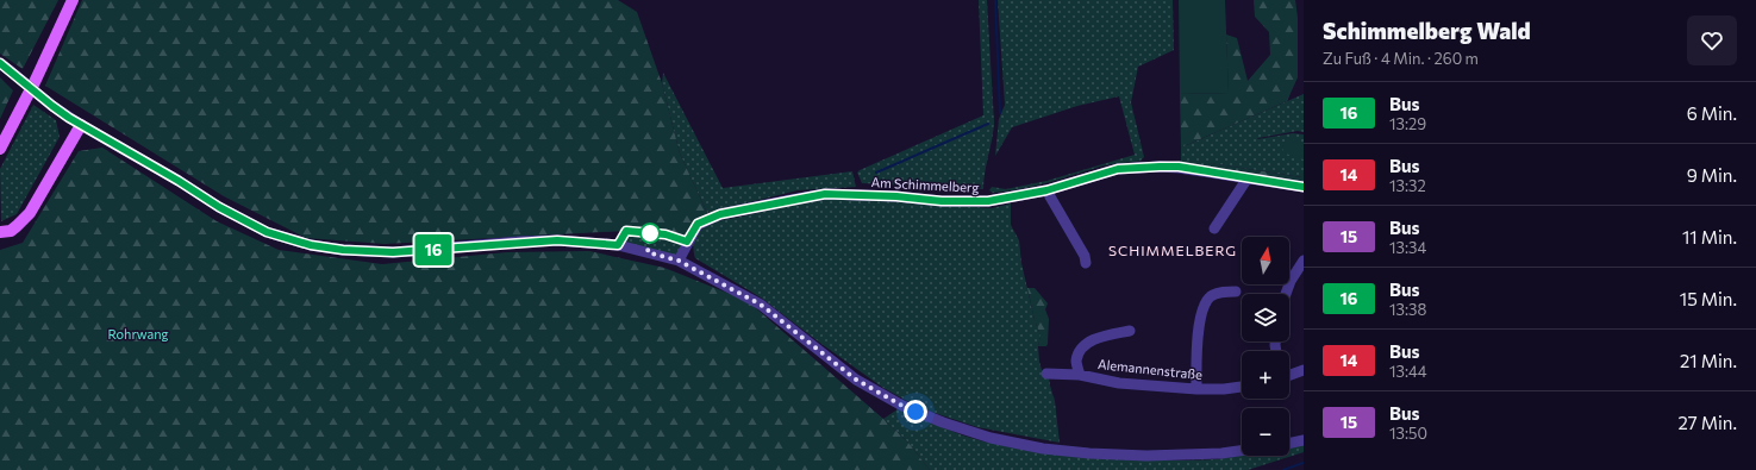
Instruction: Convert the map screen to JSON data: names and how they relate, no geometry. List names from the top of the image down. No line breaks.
{"streets":{"street":["Am Schimmelberg","Alemannenstraße"]},"districts":["SCHIMMELBERG"],"parks":["Rohrwang"],"lines":["bus line 16"],"north":"top","page":{"on_map":"16","heading":["Schimmelberg Wald","Zu Fuß · 4 Min. · 260 m"],"list":[{"mark":"16","name":"Bus","note":"13:29","value":"6 Min."},{"mark":"14","name":"Bus","note":"13:32","value":"9 Min."},{"mark":"15","name":"Bus","note":"13:34","value":"11 Min."},{"mark":"16","name":"Bus","note":"13:38","value":"15 Min."},{"mark":"14","name":"Bus","note":"13:44","value":"21 Min."},{"mark":"15","name":"Bus","note":"13:50","value":"27 Min."}],"map_buttons":["+","−"]}}
